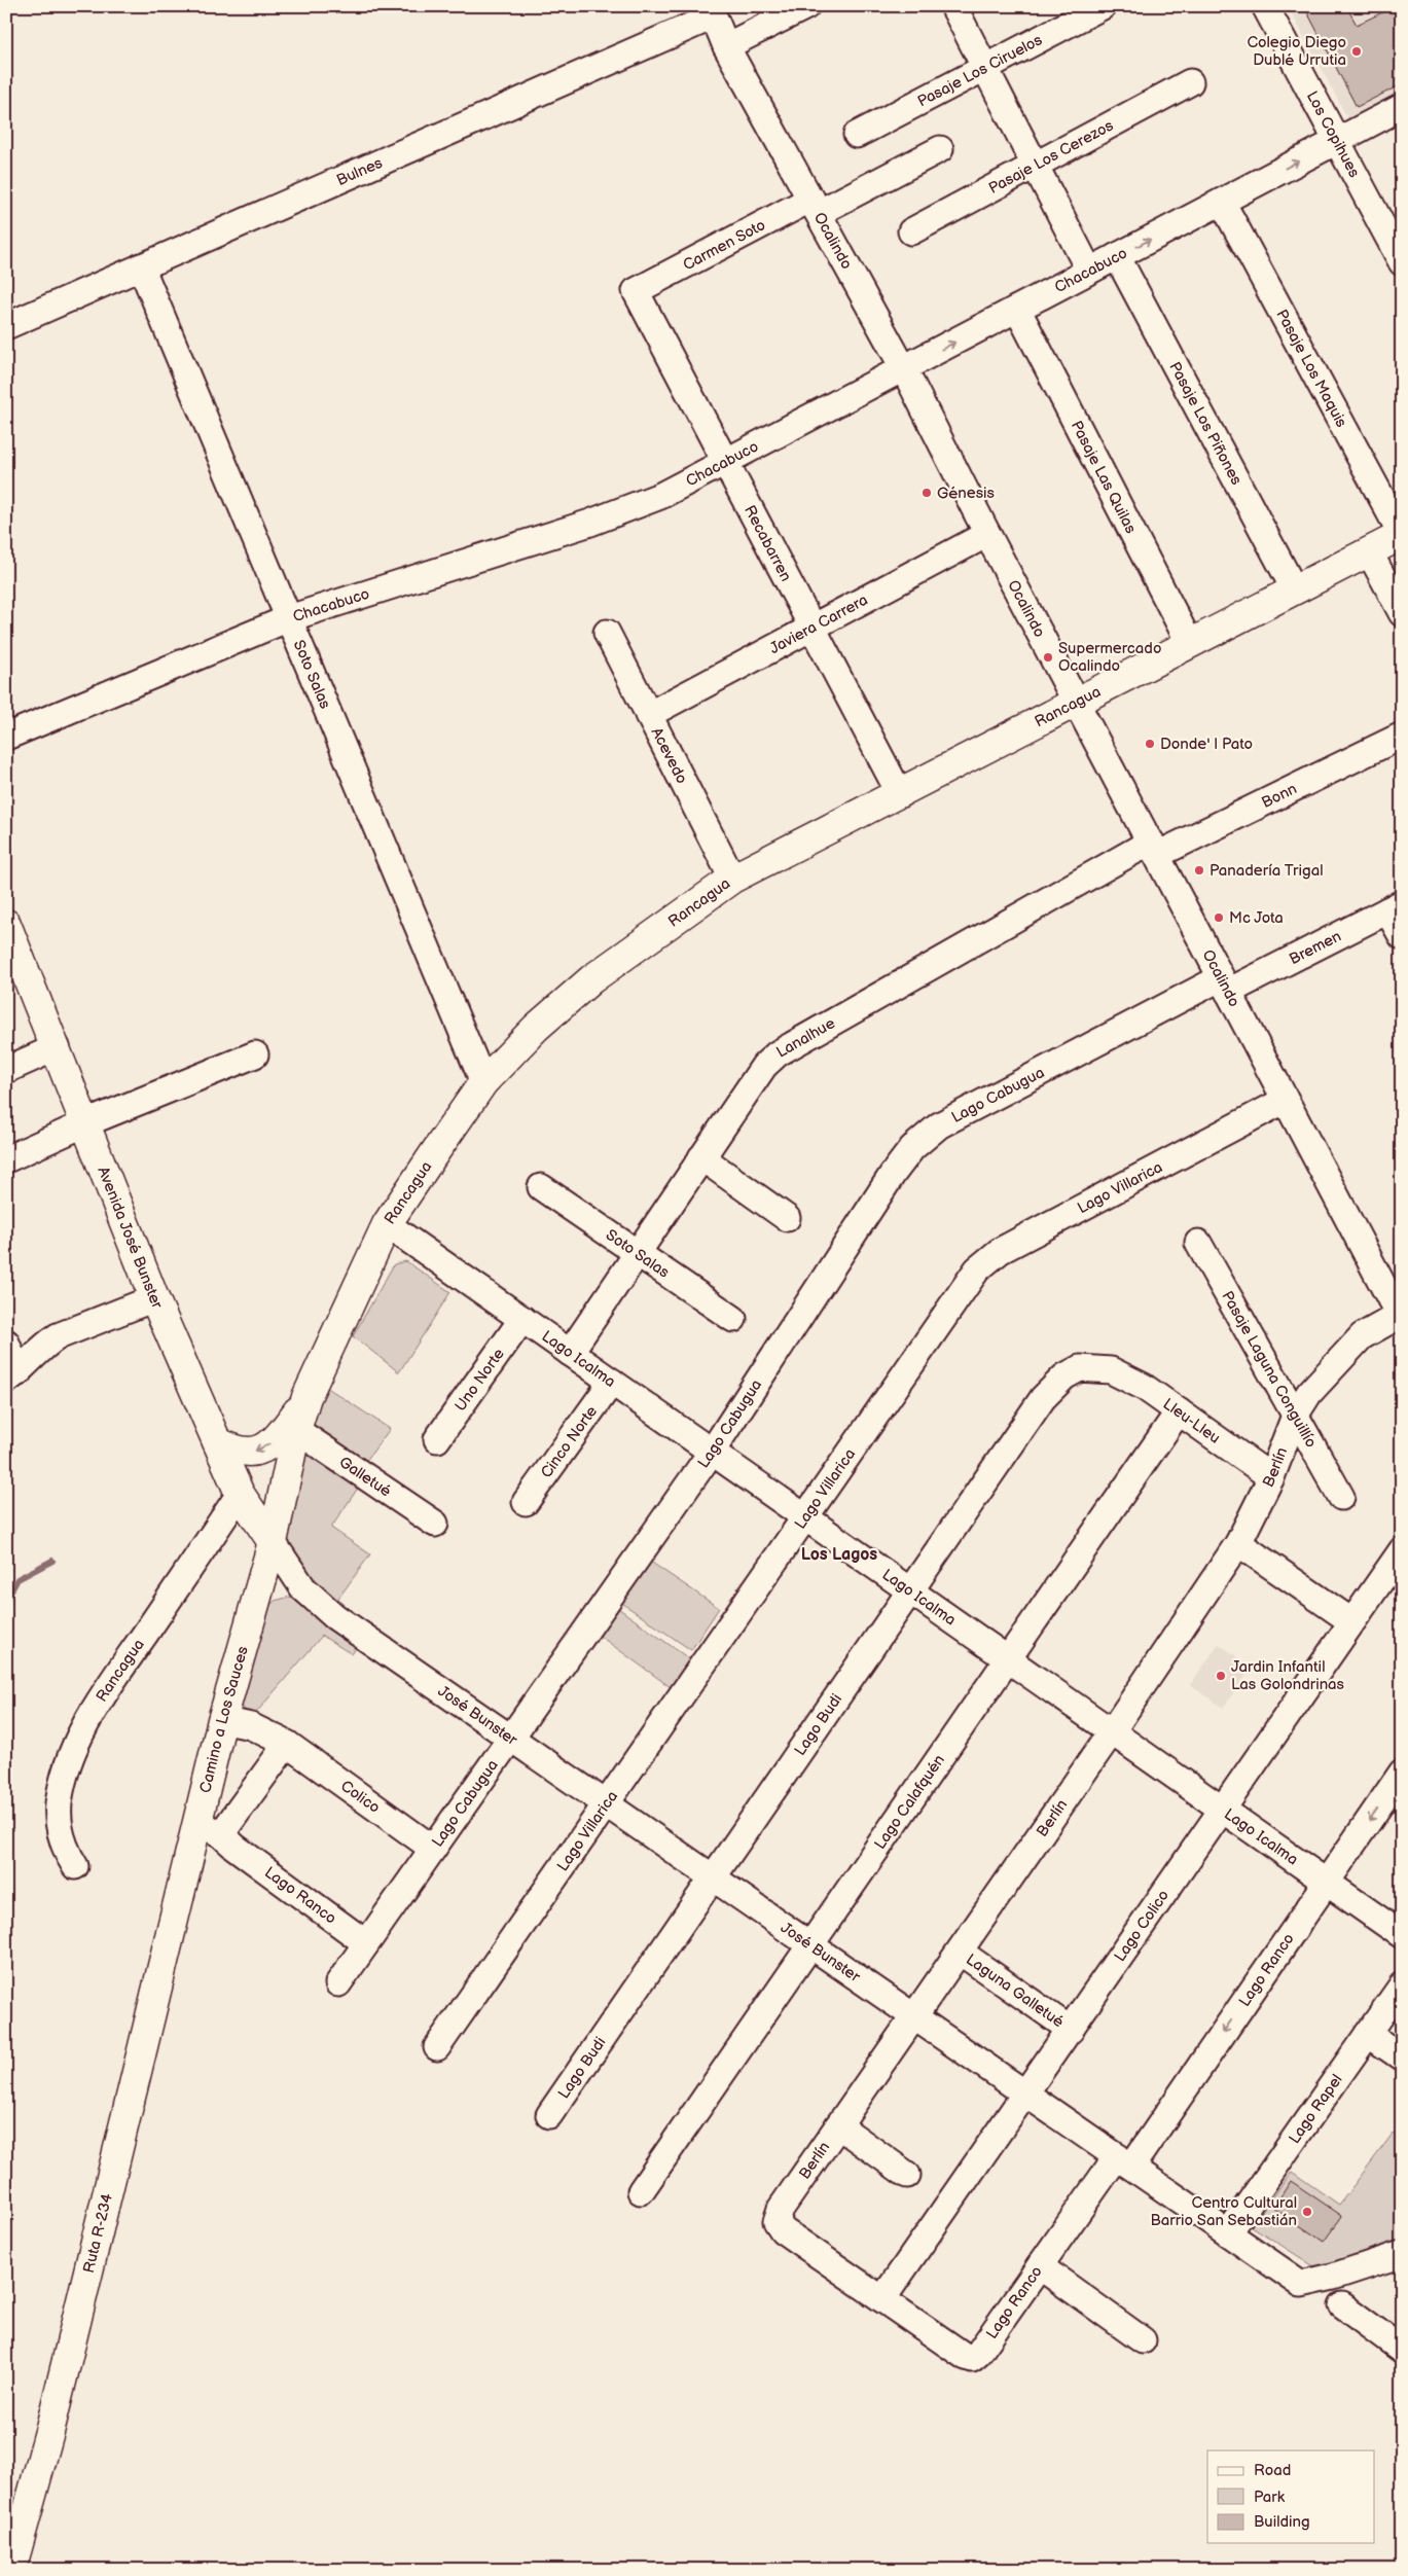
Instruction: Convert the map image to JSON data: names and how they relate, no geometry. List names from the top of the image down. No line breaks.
{"streets":{"main road":["Rancagua","Avenida José Bunster","Camino a Los Sauces","Ruta R-234"],"street":["Pasaje Los Ciruelos","Los Copihues","Pasaje Los Cerezos","Bulnes","Ocalindo","Carmen Soto","Chacabuco","Pasaje Los Maquis","Pasaje Los Piñones","Pasaje Las Quilas","Recabarren","Javiera Carrera","Soto Salas","Acevedo","Bonn","Bremen","Lanalhue","Lago Cabugua","Lago Villarica","Lago Icalma","Pasaje Laguna Conguillío","Uno Norte","Lleu-Lleu","Cinco Norte","Berlín","Galletué","José Bunster","Lago Budi","Colico","Lago Calafquén","Lago Ranco","Lago Colico","Laguna Galletué","Lago Rapel"]},"crossings":[["Los Copihues","Chacabuco"],["Bulnes","Ocalindo"],["Bulnes","Soto Salas"],["Ocalindo","Carmen Soto"],["Ocalindo","Chacabuco"],["Ocalindo","Javiera Carrera"],["Ocalindo","Rancagua"],["Ocalindo","Bonn"],["Ocalindo","Bremen"],["Ocalindo","Lanalhue"],["Ocalindo","Lago Cabugua"],["Ocalindo","Lago Villarica"],["Ocalindo","Berlín"],["Carmen Soto","Recabarren"],["Chacabuco","Pasaje Los Maquis"],["Chacabuco","Pasaje Los Piñones"],["Chacabuco","Pasaje Las Quilas"],["Chacabuco","Recabarren"],["Chacabuco","Soto Salas"],["Pasaje Los Maquis","Rancagua"],["Pasaje Los Piñones","Rancagua"],["Pasaje Las Quilas","Rancagua"],["Recabarren","Javiera Carrera"],["Recabarren","Rancagua"],["Javiera Carrera","Acevedo"],["Soto Salas","Rancagua"],["Soto Salas","Lanalhue"],["Rancagua","Acevedo"],["Rancagua","Avenida José Bunster"],["Rancagua","Lago Icalma"],["Rancagua","Galletué"],["Rancagua","José Bunster"],["Rancagua","Camino a Los Sauces"],["Bonn","Lanalhue"],["Bremen","Lago Cabugua"],["Lanalhue","Lago Icalma"],["Lago Cabugua","Lago Icalma"],["Lago Cabugua","José Bunster"],["Lago Cabugua","Colico"],["Lago Cabugua","Lago Ranco"],["Lago Villarica","Lago Icalma"],["Lago Villarica","José Bunster"],["Avenida José Bunster","José Bunster"],["Avenida José Bunster","Camino a Los Sauces"],["Lago Icalma","Uno Norte"],["Lago Icalma","Cinco Norte"],["Lago Icalma","Berlín"],["Lago Icalma","Lago Budi"],["Lago Icalma","Lago Calafquén"],["Lago Icalma","Lago Ranco"],["Lago Icalma","Lago Colico"],["Pasaje Laguna Conguillío","Berlín"],["Lleu-Lleu","Berlín"],["Lleu-Lleu","Lago Budi"],["Lleu-Lleu","Lago Calafquén"],["Berlín","José Bunster"],["Berlín","Lago Ranco"],["Berlín","Lago Colico"],["Berlín","Laguna Galletué"],["José Bunster","Camino a Los Sauces"],["José Bunster","Lago Budi"],["José Bunster","Lago Calafquén"],["José Bunster","Lago Ranco"],["José Bunster","Lago Colico"],["José Bunster","Lago Rapel"],["Camino a Los Sauces","Colico"],["Camino a Los Sauces","Lago Ranco"],["Camino a Los Sauces","Ruta R-234"],["Lago Ranco","Lago Colico"],["Lago Colico","Laguna Galletué"]],"one_way":["Lago Ranco"],"districts":["Los Lagos"],"places":["Colegio Diego Dublé Urrutia","Génesis","Supermercado Ocalindo","Donde' l Pato","Panadería Trigal","Mc Jota","Jardin Infantil Las Golondrinas","Centro Cultural Barrio San Sebastián"],"legend":["Road","Park","Building"]}
